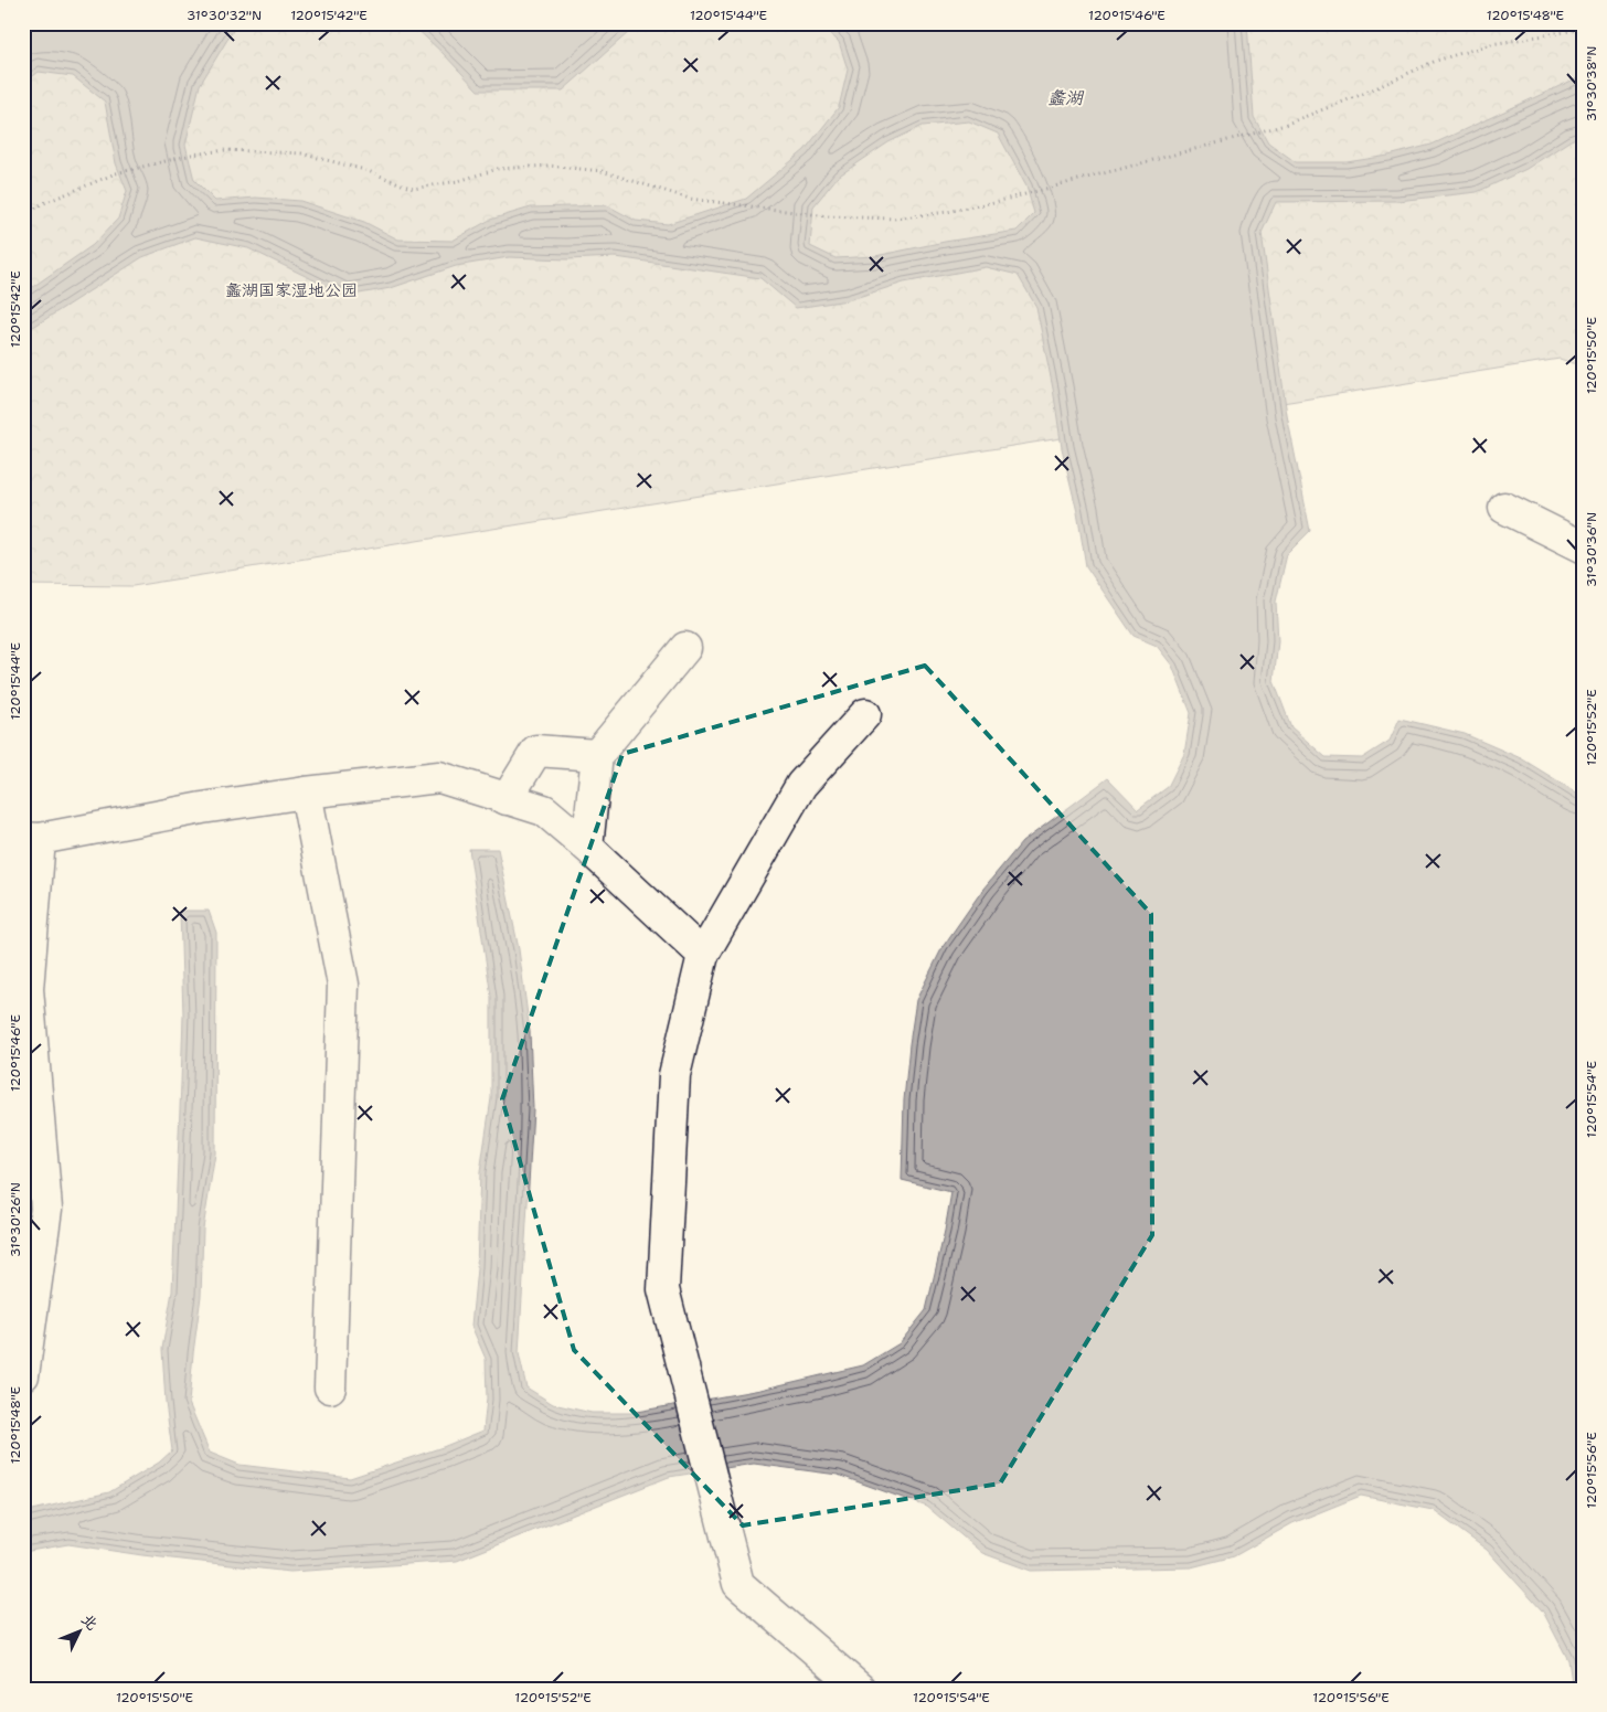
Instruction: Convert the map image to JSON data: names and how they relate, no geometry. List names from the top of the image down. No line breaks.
{"water":["蠡湖"],"parks":["蠡湖国家湿地公园"],"north":"top right","coordinates":["31°30'32\"N","120°15'42\"E","120°15'44\"E","120°15'46\"E","120°15'48\"E","31°30'38\"N","120°15'50\"E","31°30'36\"N","120°15'52\"E","120°15'54\"E","31°30'26\"N","120°15'56\"E"]}
